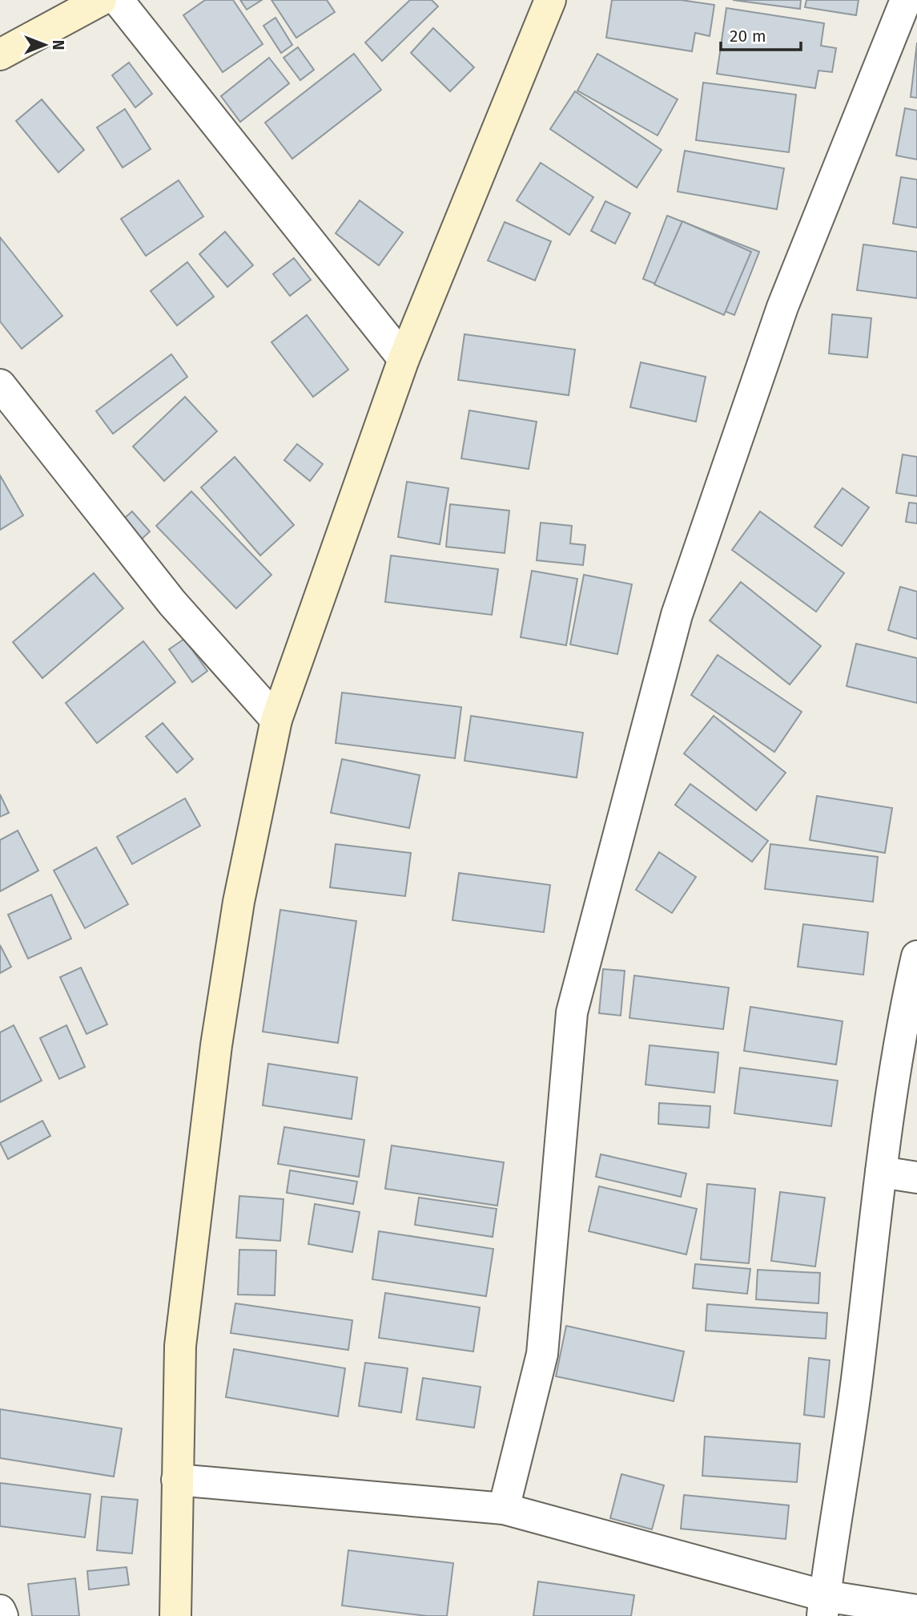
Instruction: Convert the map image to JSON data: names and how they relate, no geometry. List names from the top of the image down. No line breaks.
{"scale_bar":"20 m","north":"right"}
